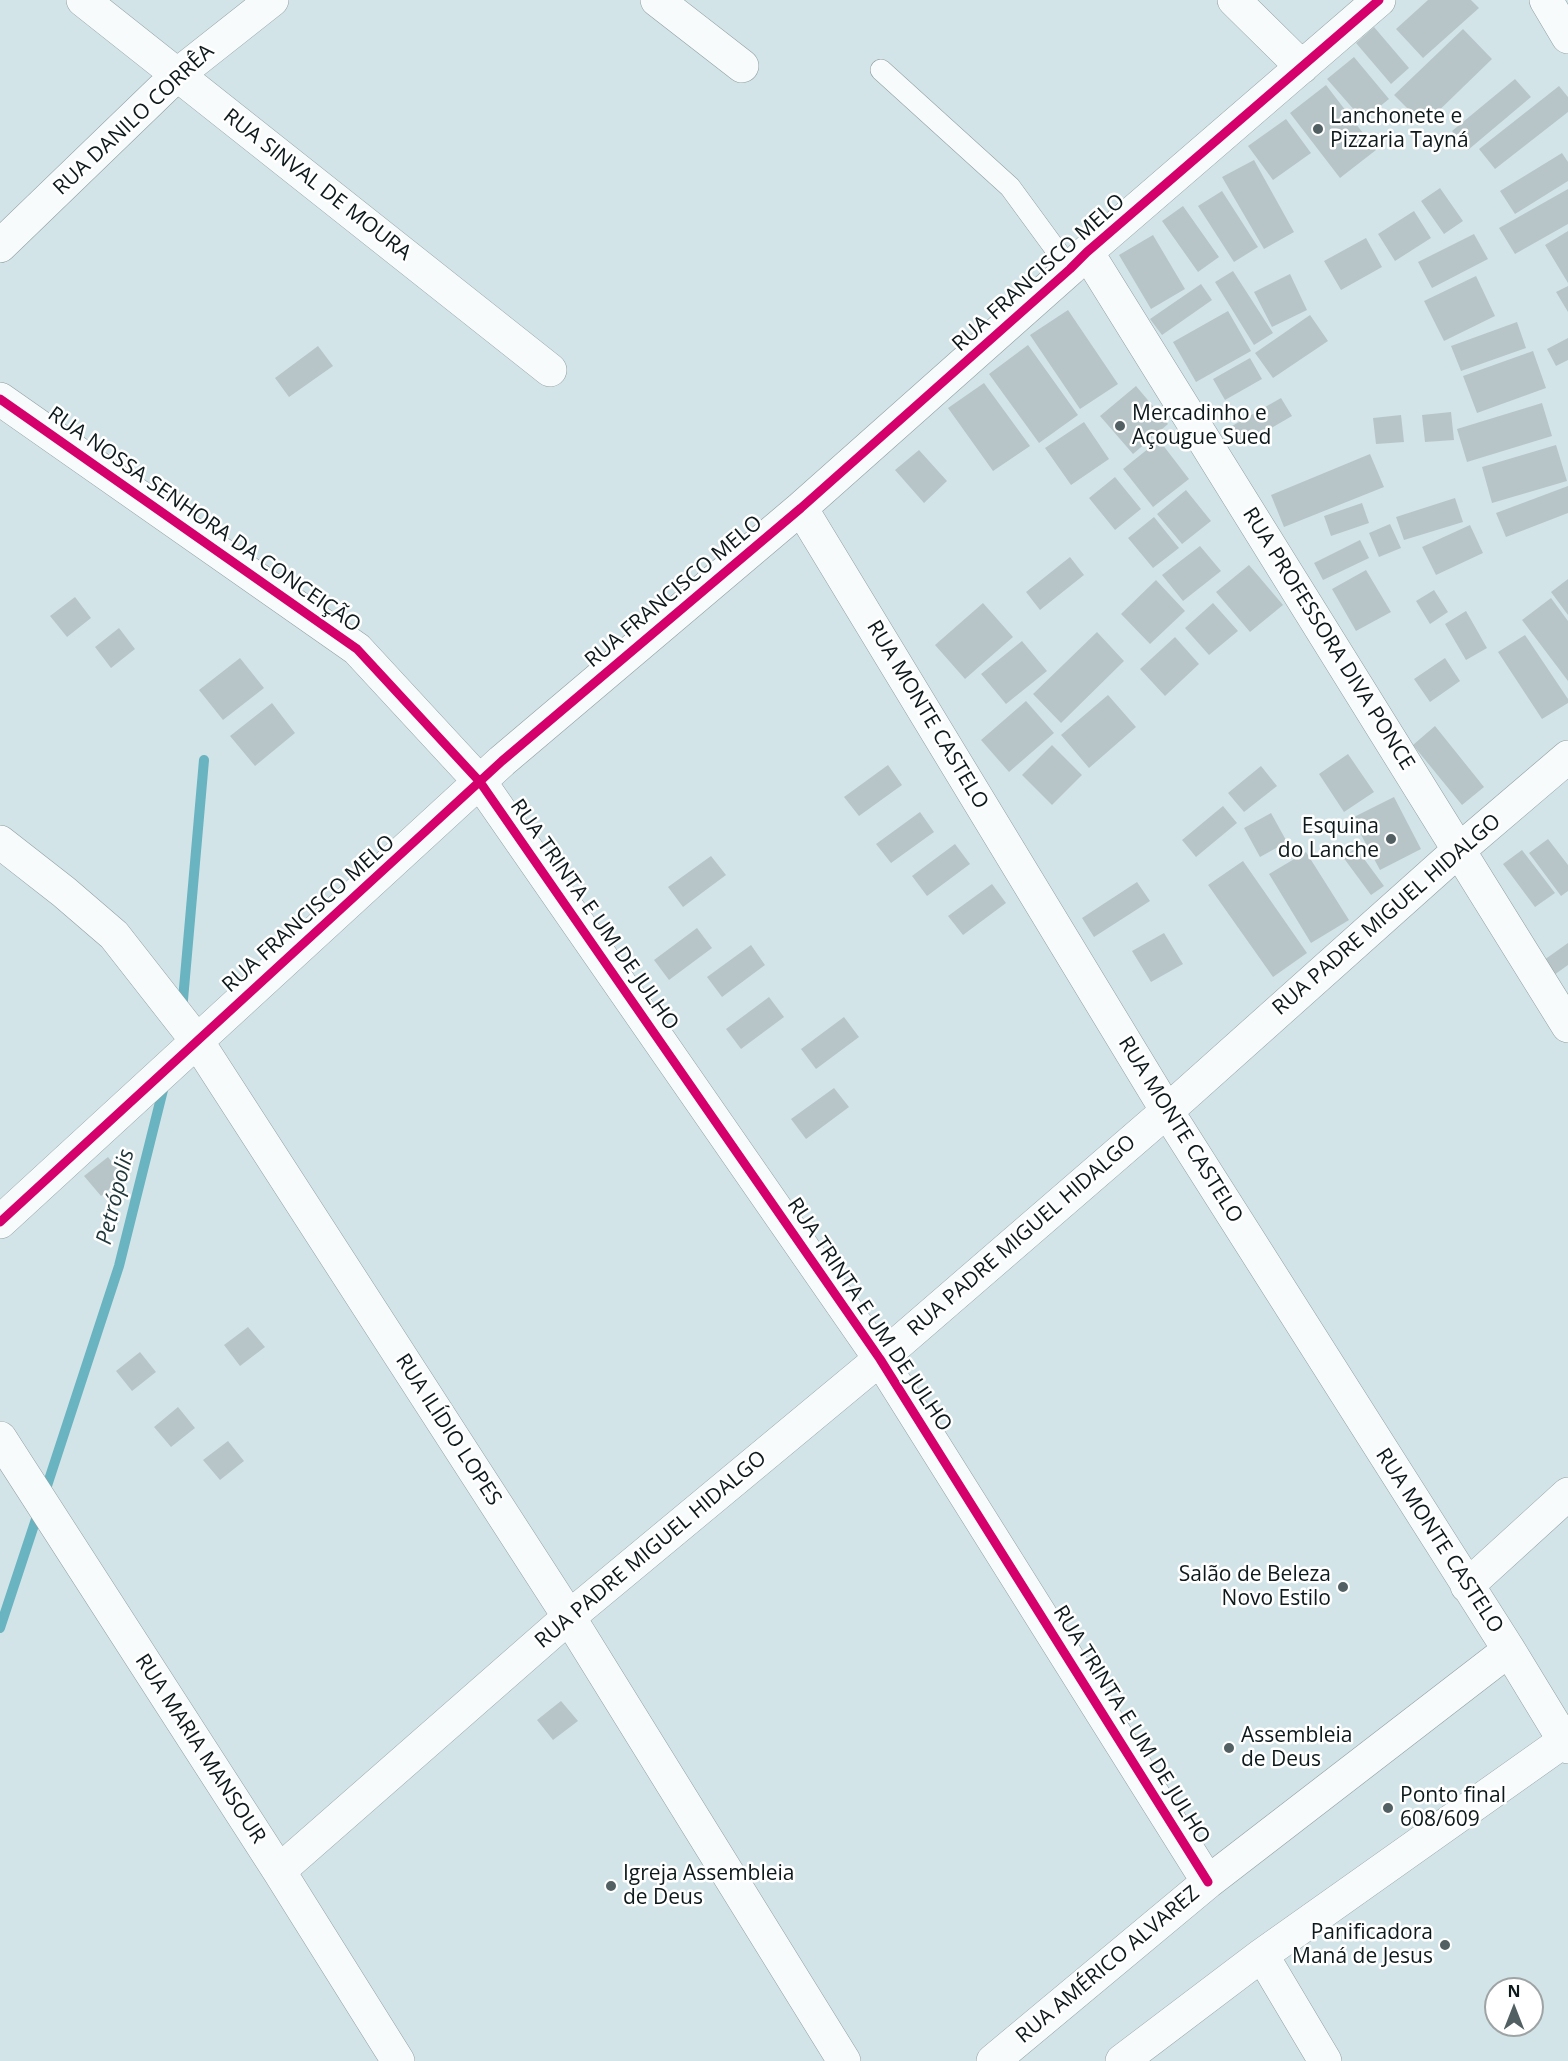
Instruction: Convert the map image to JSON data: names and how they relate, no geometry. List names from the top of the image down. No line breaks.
{"streets":{"street":["RUA DANILO CORRÊA","RUA SINVAL DE MOURA","RUA FRANCISCO MELO","RUA NOSSA SENHORA DA CONCEIÇÃO","RUA PROFESSORA DIVA PONCE","RUA MONTE CASTELO","RUA TRINTA E UM DE JULHO","RUA PADRE MIGUEL HIDALGO","RUA ILÍDIO LOPES","RUA MARIA MANSOUR","RUA AMÉRICO ALVAREZ"]},"crossings":[["RUA DANILO CORRÊA","RUA SINVAL DE MOURA"],["RUA FRANCISCO MELO","RUA NOSSA SENHORA DA CONCEIÇÃO"],["RUA FRANCISCO MELO","RUA PROFESSORA DIVA PONCE"],["RUA FRANCISCO MELO","RUA MONTE CASTELO"],["RUA FRANCISCO MELO","RUA TRINTA E UM DE JULHO"],["RUA FRANCISCO MELO","RUA ILÍDIO LOPES"],["RUA NOSSA SENHORA DA CONCEIÇÃO","RUA TRINTA E UM DE JULHO"],["RUA PROFESSORA DIVA PONCE","RUA PADRE MIGUEL HIDALGO"],["RUA MONTE CASTELO","RUA PADRE MIGUEL HIDALGO"],["RUA MONTE CASTELO","RUA AMÉRICO ALVAREZ"],["RUA TRINTA E UM DE JULHO","RUA PADRE MIGUEL HIDALGO"],["RUA TRINTA E UM DE JULHO","RUA AMÉRICO ALVAREZ"],["RUA PADRE MIGUEL HIDALGO","RUA ILÍDIO LOPES"],["RUA PADRE MIGUEL HIDALGO","RUA MARIA MANSOUR"]],"water":["Petrópolis"],"places":["Lanchonete e Pizzaria Tayná","Mercadinho e Açougue Sued","Esquina do Lanche","Salão de Beleza Novo Estilo","Assembleia de Deus","Ponto final 608/609","Igreja Assembleia de Deus","Panificadora Maná de Jesus"],"north":"top"}
